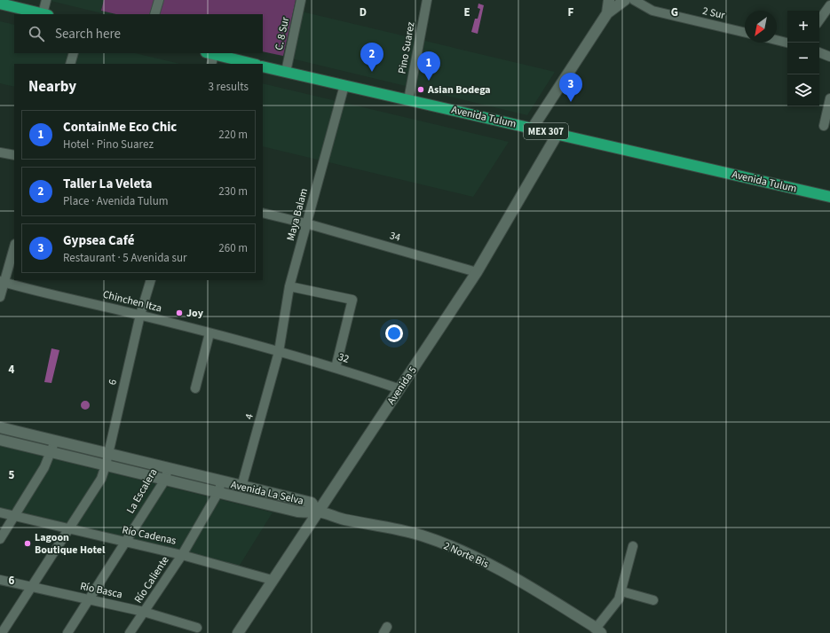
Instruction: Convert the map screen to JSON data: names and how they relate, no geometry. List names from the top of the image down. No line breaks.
{"streets":{"highway":["Avenida Tulum","MEX 307"],"street":["2 Sur","C. 8 Sur","Pino Suarez","Maya Balam","34","Chinchen Itza","32","6","Avenida 5","4","La Escalera","Avenida La Selva","Río Cadenas","2 Norte Bis","Río Caliente","Río Basca"]},"crossings":[["C. 8 Sur","Avenida Tulum"],["Pino Suarez","Avenida Tulum"],["Avenida Tulum","Maya Balam"],["Avenida Tulum","Avenida 5"],["Maya Balam","34"],["Maya Balam","Chinchen Itza"],["Maya Balam","32"],["Maya Balam","4"],["34","Avenida 5"],["Chinchen Itza","32"],["Chinchen Itza","6"],["Chinchen Itza","4"],["32","Avenida 5"],["32","4"],["6","Avenida La Selva"],["6","Río Cadenas"],["6","Río Basca"],["Avenida 5","Avenida La Selva"],["Avenida 5","Río Cadenas"],["Avenida 5","2 Norte Bis"],["4","Avenida La Selva"],["La Escalera","Avenida La Selva"],["La Escalera","Río Cadenas"],["La Escalera","Río Basca"],["Avenida La Selva","2 Norte Bis"],["Avenida La Selva","Río Caliente"],["Río Cadenas","Río Caliente"],["Río Caliente","Río Basca"]],"places":["Asian Bodega","Joy","Lagoon Boutique Hotel"],"north":"bottom left","page":{"map_buttons":["+","−"],"search":"Search here","pins":["2","1","3"],"heading":["Nearby","3 results"],"list":[{"mark":"1","name":"ContainMe Eco Chic","note":"Hotel · Pino Suarez","value":"220 m"},{"mark":"2","name":"Taller La Veleta","note":"Place · Avenida Tulum","value":"230 m"},{"mark":"3","name":"Gypsea Café","note":"Restaurant · 5 Avenida sur","value":"260 m"}]},"grid":{"columns":["D","E","F","G"],"rows":["4","5","6"]}}
